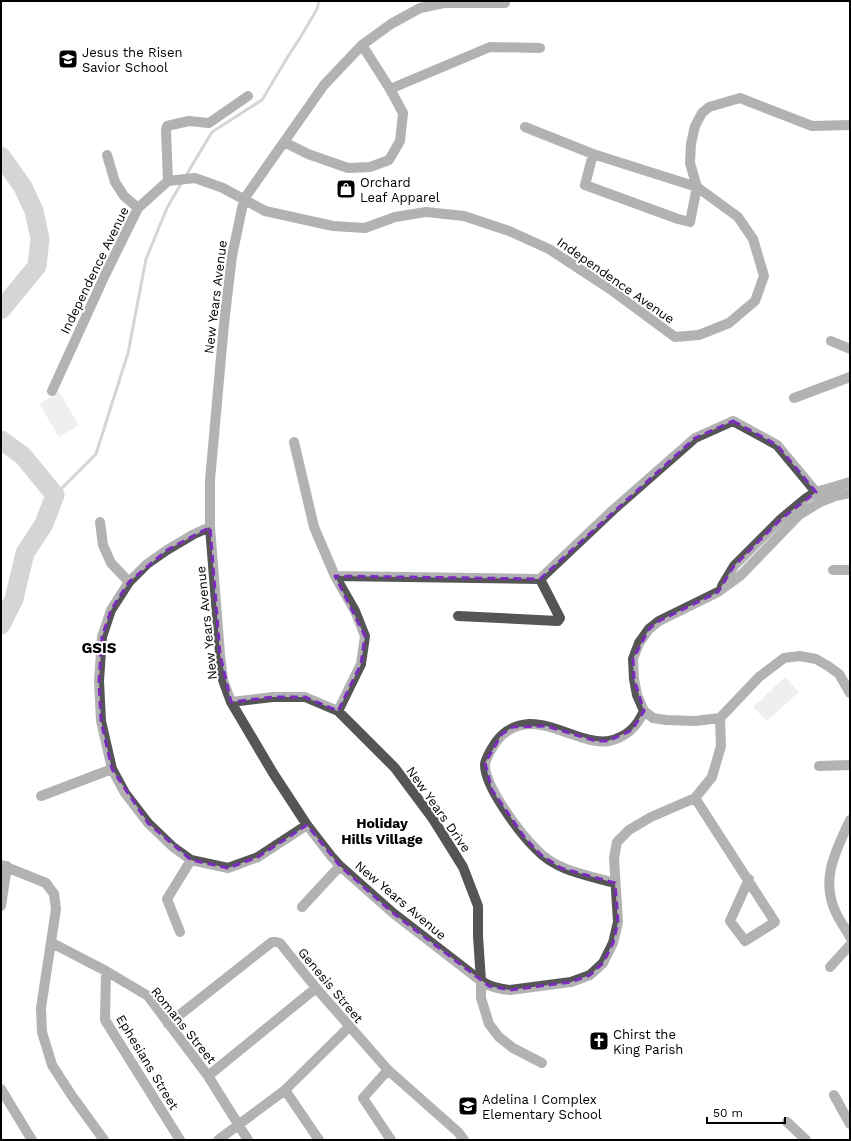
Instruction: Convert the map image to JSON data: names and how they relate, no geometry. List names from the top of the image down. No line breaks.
{"streets":{"street":["Independence Avenue","New Years Avenue","New Years Drive","Genesis Street","Romans Street","Ephesians Street"]},"crossings":[["Independence Avenue","New Years Avenue"],["New Years Avenue","New Years Drive"],["Genesis Street","Romans Street"],["Romans Street","Ephesians Street"]],"districts":["GSIS","Holiday Hills Village"],"places":{"school or university":["Jesus the Risen Savior School","Adelina I Complex Elementary School"],"shop":["Orchard Leaf Apparel"],"church":["Chirst the King Parish"]},"scale_bar":"50 m"}
